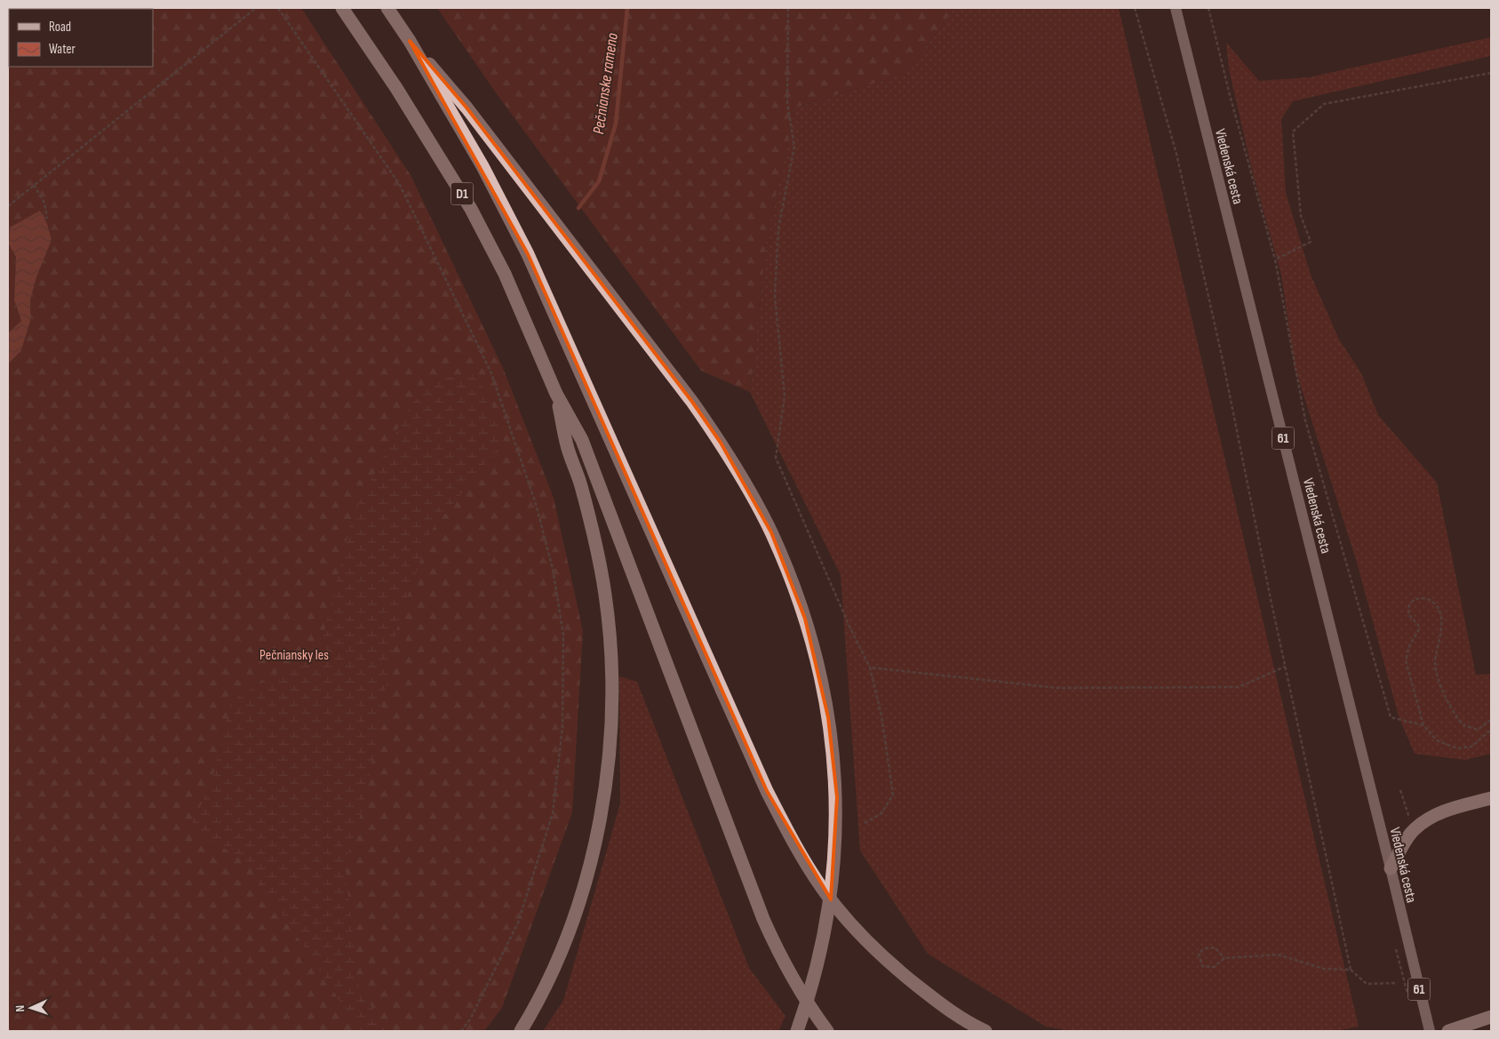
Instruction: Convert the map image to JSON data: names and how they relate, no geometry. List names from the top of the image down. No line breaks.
{"streets":{"highway":["D1"],"main road":["Viedenská cesta","61"]},"water":["Pečnianske rameno"],"parks":["Pečniansky les"],"legend":["Road","Water"],"north":"left"}
